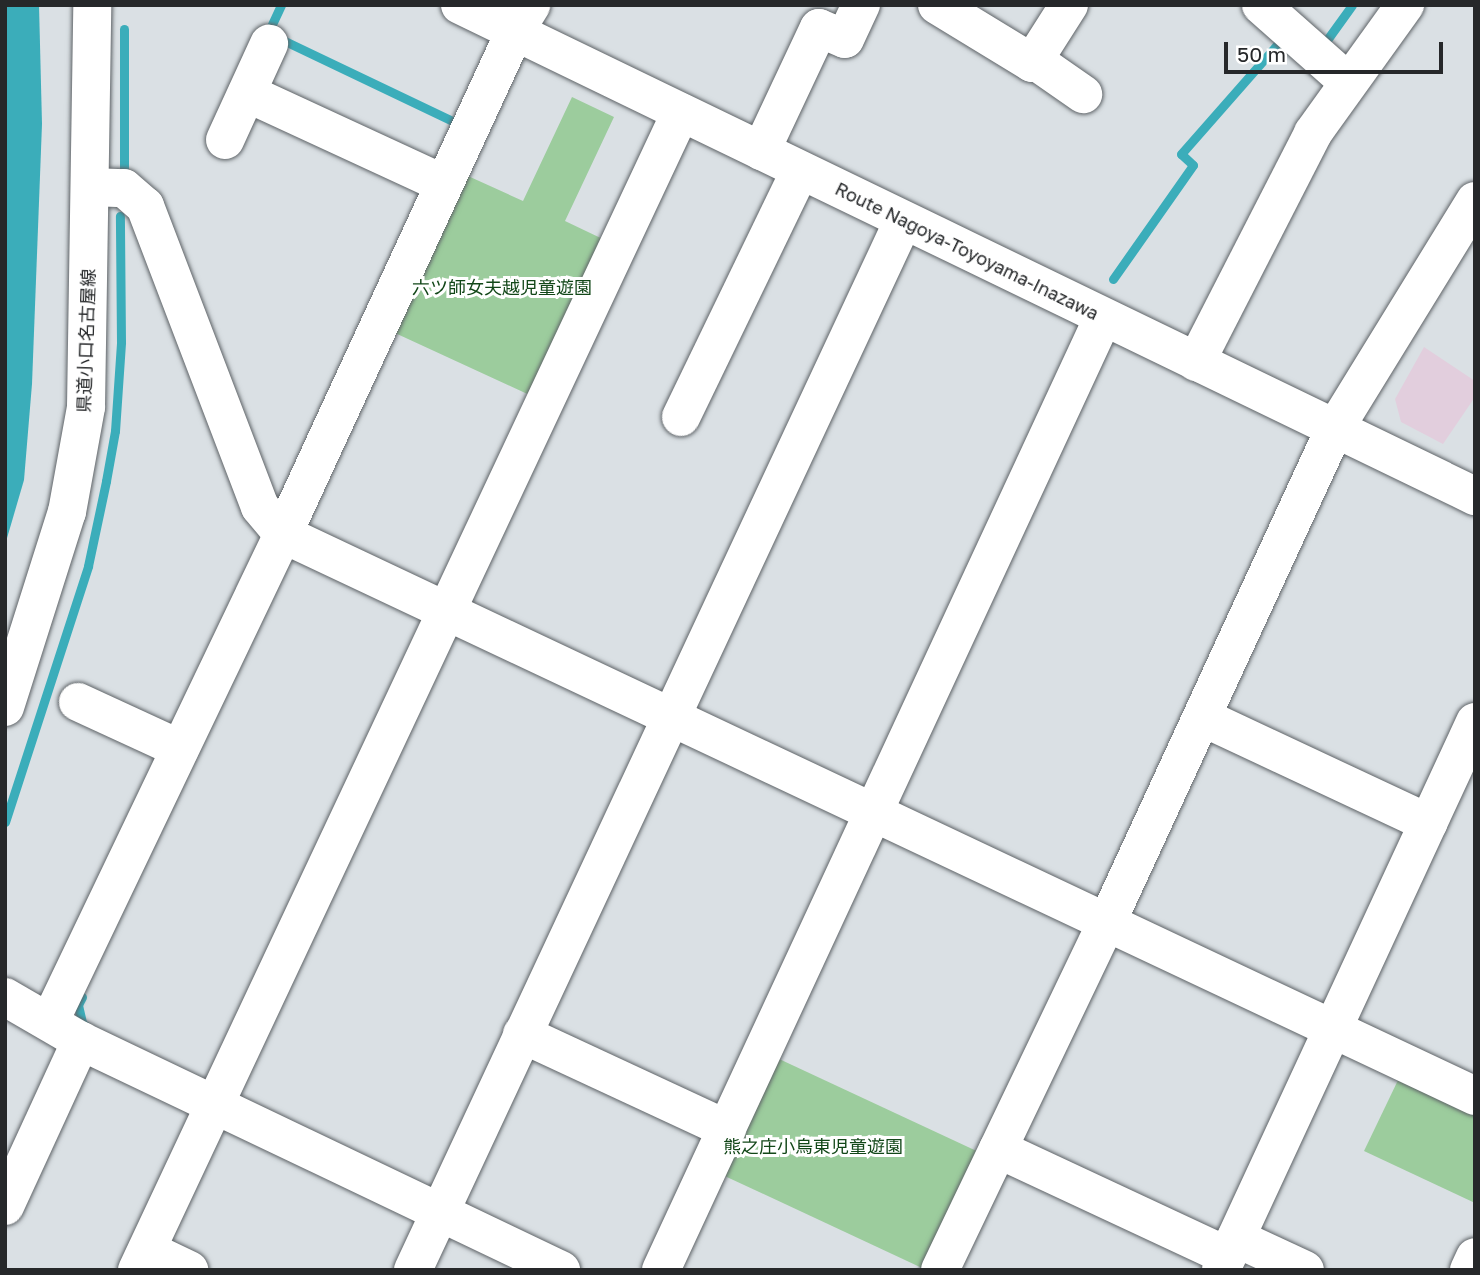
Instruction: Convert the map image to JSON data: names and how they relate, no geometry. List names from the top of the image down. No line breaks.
{"streets":{"street":["Route Nagoya-Toyoyama-Inazawa","県道小口名古屋線"]},"parks":["六ツ師女夫越児童遊園","熊之庄小烏東児童遊園"],"scale_bar":"50 m"}
